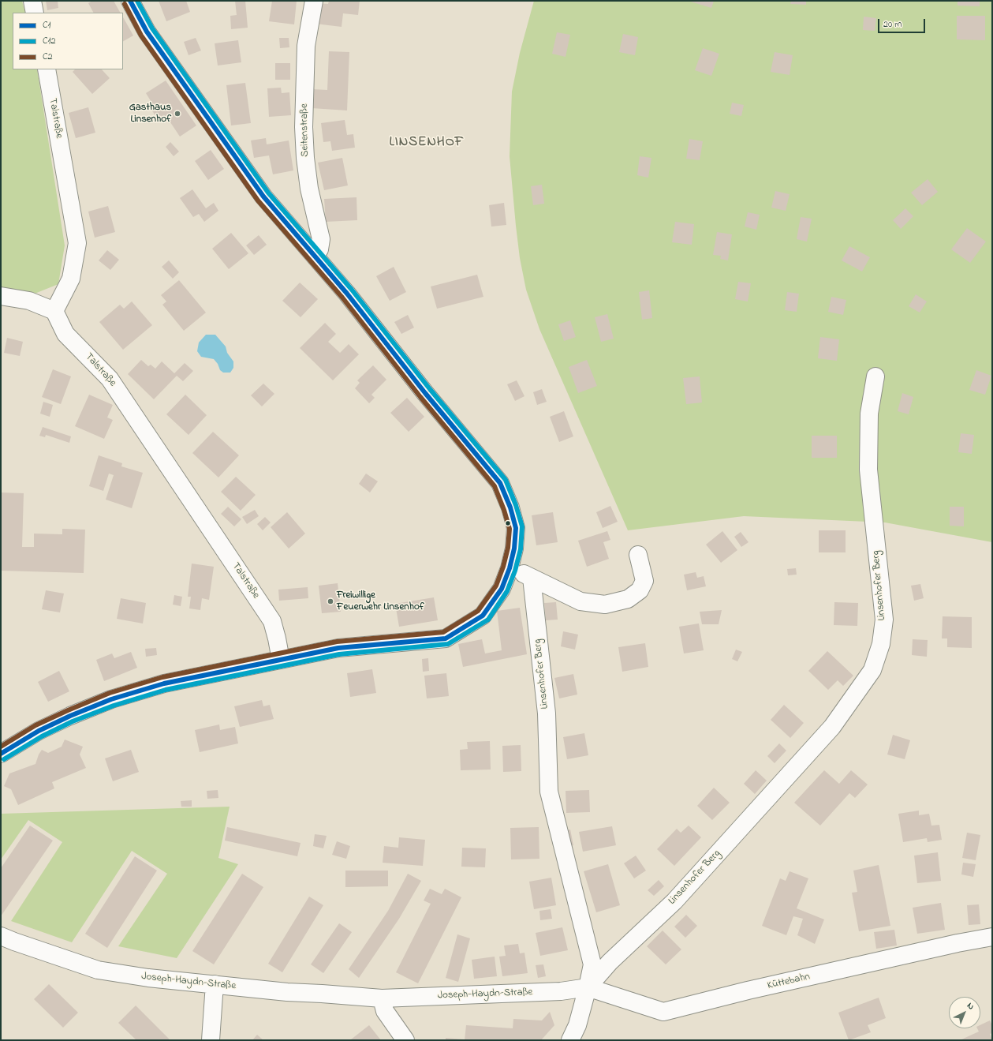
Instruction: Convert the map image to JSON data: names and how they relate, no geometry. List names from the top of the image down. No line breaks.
{"streets":{"street":["Talstraße","Seitenstraße","Linsenhofer Berg","Joseph-Haydn-Straße","Küttebahn"]},"crossings":[["Linsenhofer Berg","Joseph-Haydn-Straße"],["Linsenhofer Berg","Küttebahn"],["Joseph-Haydn-Straße","Küttebahn"]],"districts":["LINSENHOF"],"places":["Gasthaus Linsenhof","Freiwillige Feuerwehr Linsenhof"],"lines":["transit line C1","transit line C12","transit line C2"],"legend":["C1","C12","C2"],"scale_bar":"20 m","north":"top right"}
